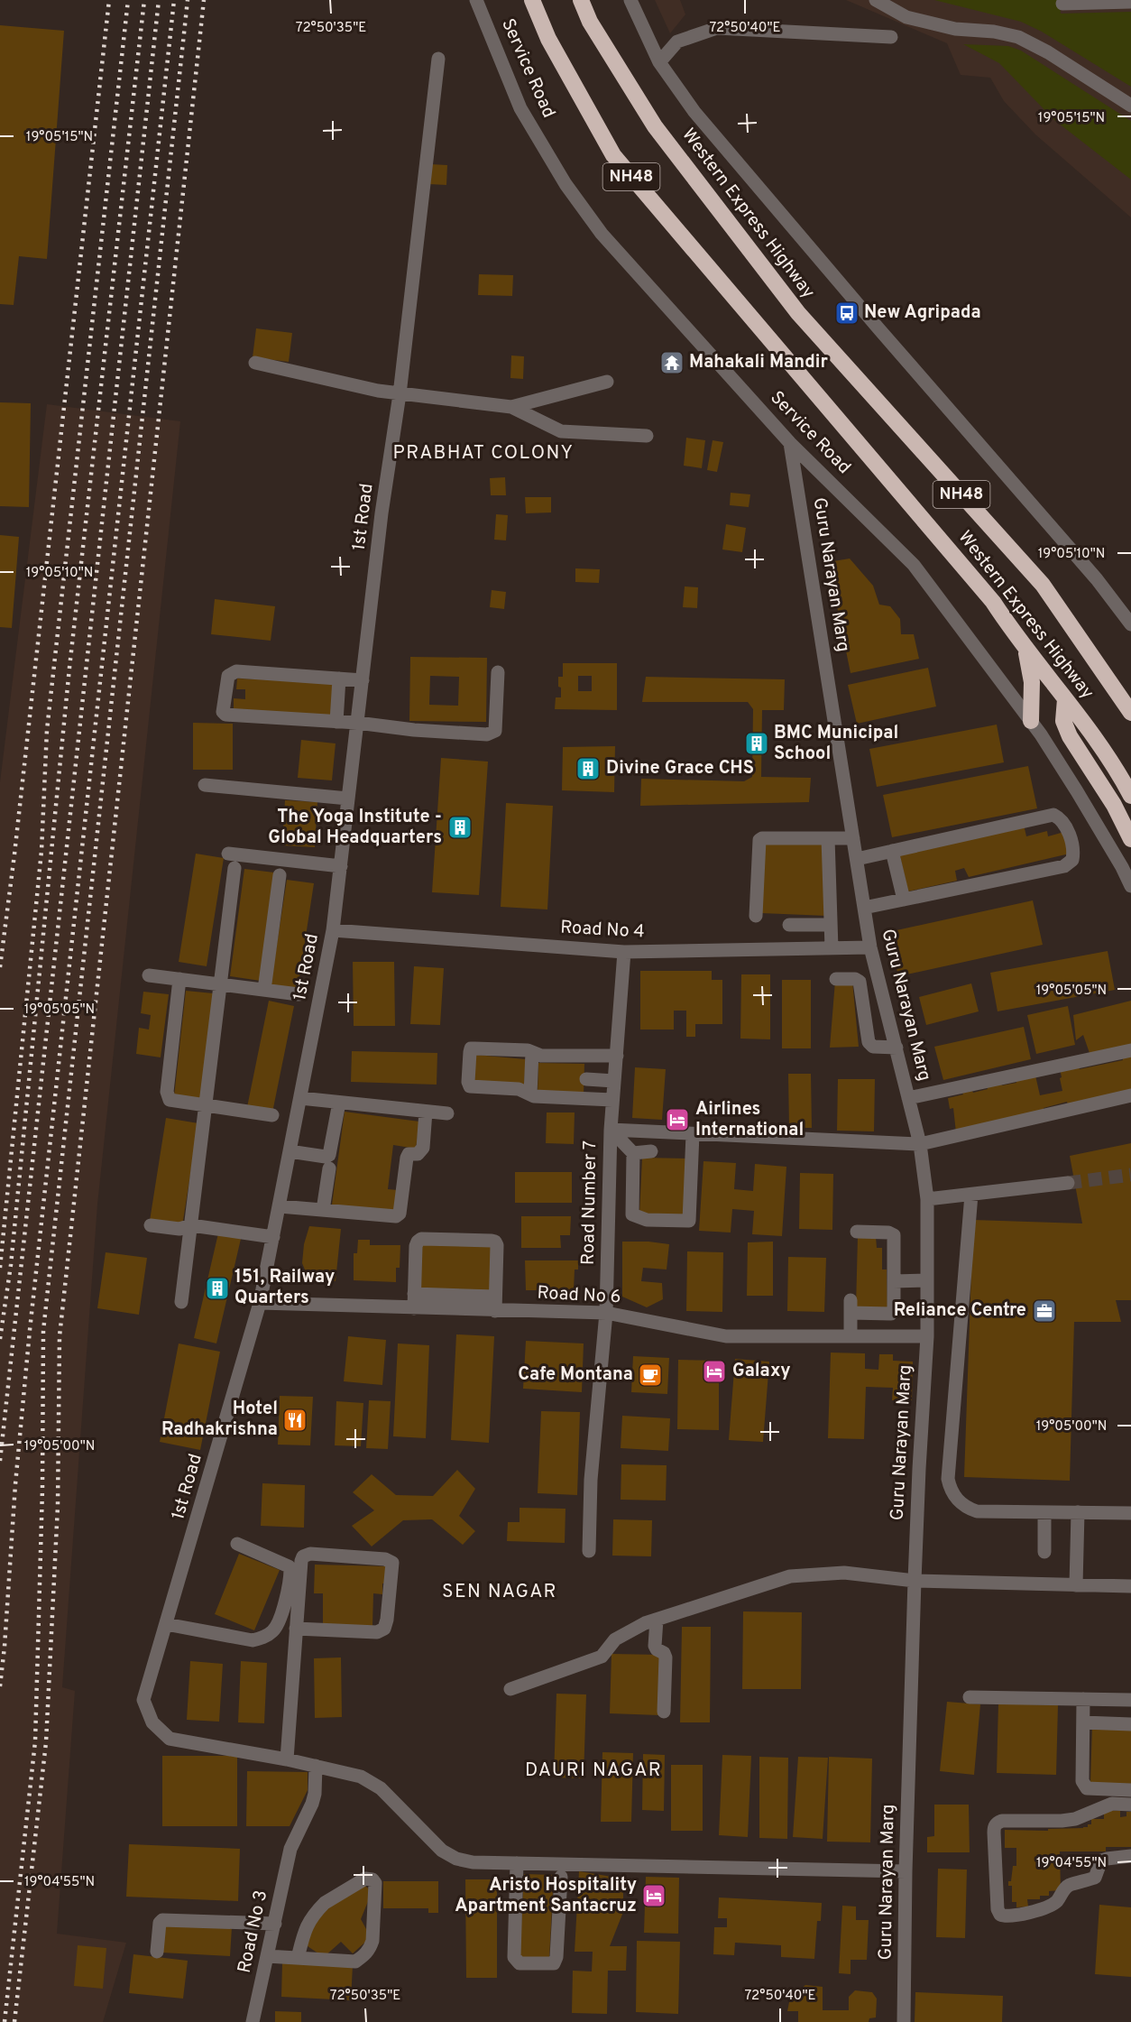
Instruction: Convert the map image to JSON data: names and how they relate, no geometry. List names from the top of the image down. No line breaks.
{"streets":{"highway":["NH48","Western Express Highway"],"street":["Service Road","1st Road","Guru Narayan Marg","Road No 4","Road Number 7","Road No 6","Road No 3"]},"crossings":[["Service Road","Guru Narayan Marg"],["1st Road","Guru Narayan Marg"],["1st Road","Road No 4"],["1st Road","Road No 6"],["1st Road","Road No 3"],["Guru Narayan Marg","Road No 4"],["Guru Narayan Marg","Road No 6"],["Road No 4","Road Number 7"],["Road Number 7","Road No 6"]],"districts":["PRABHAT COLONY","SEN NAGAR","DAURI NAGAR"],"places":{"bus stop":["New Agripada"],"temple":["Mahakali Mandir"],"building":["BMC Municipal School","Divine Grace CHS","The Yoga Institute - Global Headquarters","151, Railway Quarters"],"hotel":["Airlines International","Galaxy","Aristo Hospitality Apartment Santacruz"],"office":["Reliance Centre"],"cafe":["Cafe Montana"],"restaurant":["Hotel Radhakrishna"]},"coordinates":["72°50'35\"E","72°50'40\"E","19°05'15\"N","19°05'10\"N","19°05'05\"N","19°05'00\"N","19°04'55\"N"]}
